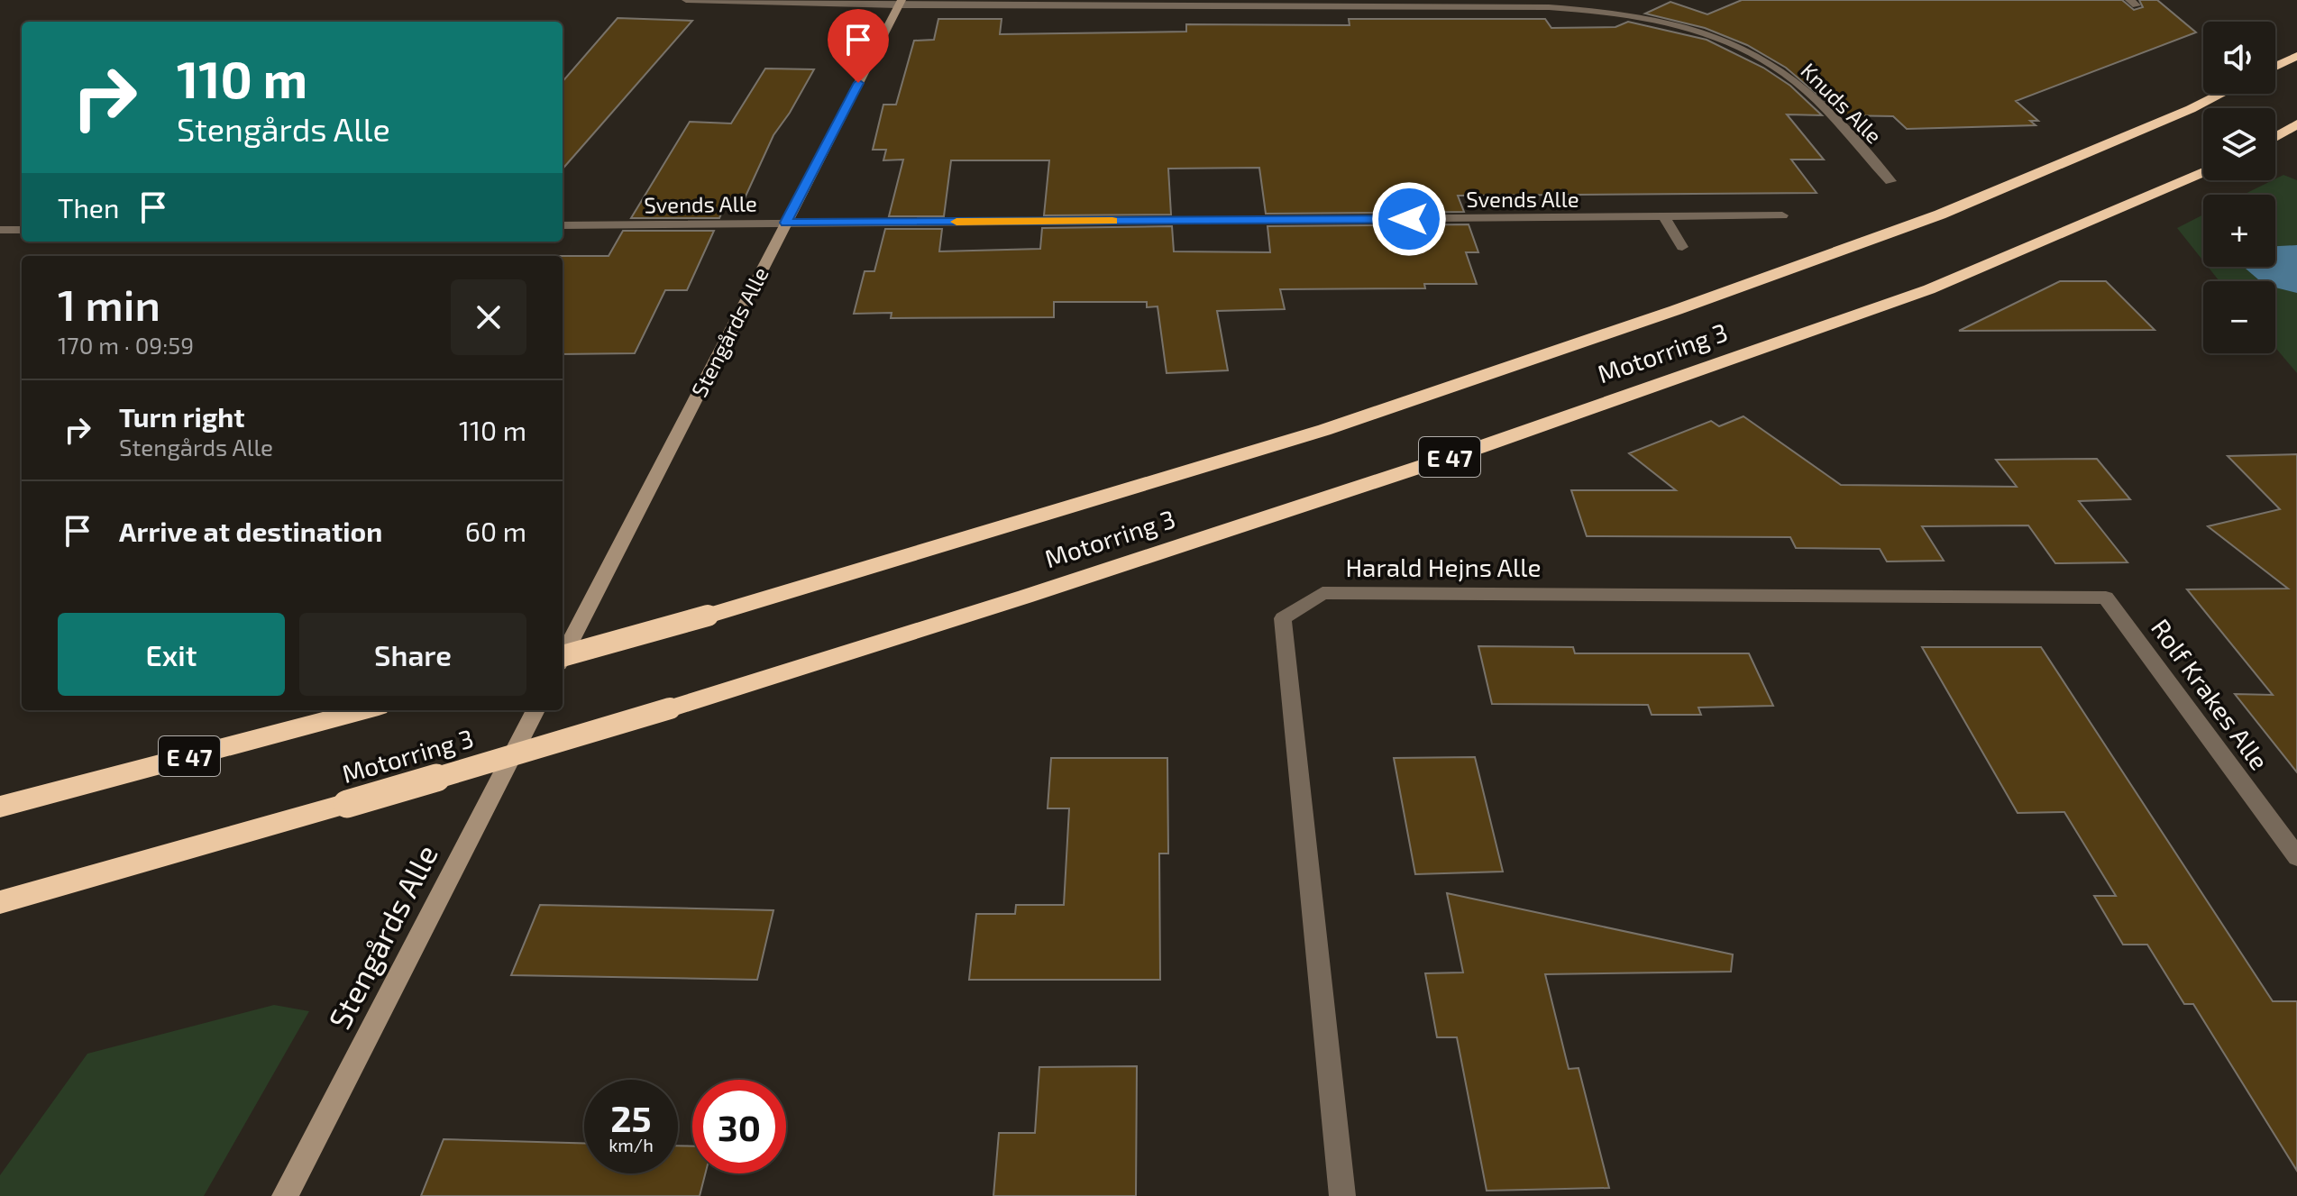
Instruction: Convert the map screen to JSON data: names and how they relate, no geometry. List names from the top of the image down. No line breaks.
{"streets":{"highway":["Motorring 3","E 47"],"street":["Knuds Alle","Svends Alle","Stengårds Alle","Harald Hejns Alle","Rolf Krakes Alle"]},"crossings":[["Knuds Alle","Stengårds Alle"],["Svends Alle","Stengårds Alle"],["Harald Hejns Alle","Rolf Krakes Alle"]],"page":{"map_buttons":["+","−"],"turn":["110 m","Stengårds Alle"],"then":"Then","heading":["1 min","170 m · 09:59"],"list":[{"name":"Turn right","note":"Stengårds Alle","value":"110 m"},{"name":"Arrive at destination","value":"60 m"}],"buttons":["Exit","Share"],"speed":"25 km/h","limit":"30"}}
